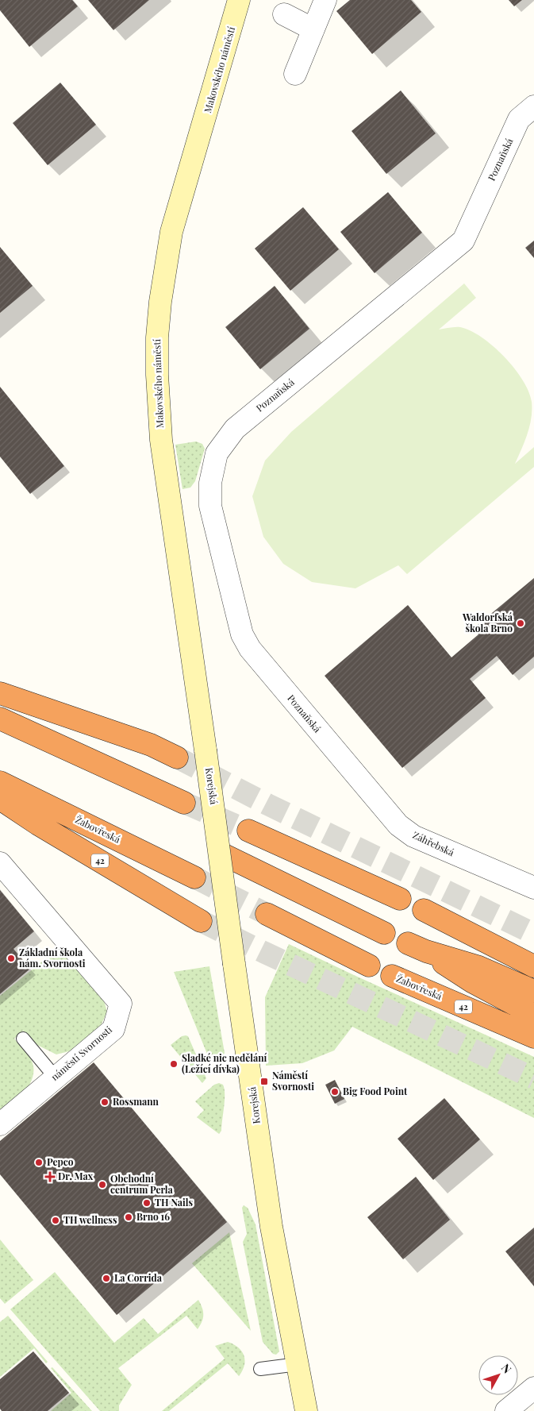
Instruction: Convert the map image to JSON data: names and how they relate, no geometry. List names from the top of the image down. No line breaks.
{"streets":{"highway":["Žabovřeská","42"],"street":["Makovského náměstí","Poznaňská","Korejská","Záhřebská","náměstí Svornosti"]},"crossings":[["Makovského náměstí","Korejská"],["Poznaňská","Záhřebská"]],"places":{"other":["Waldorfská škola Brno","Základní škola nám. Svornosti","Sladké nic nedělání (Ležící dívka)","Big Food Point","Rossmann","Pepco","Obchodní centrum Perla","TH Nails","Brno 16","TH wellness","La Corrida"],"transit":["Náměstí Svornosti"],"health":["Dr. Max"]},"north":"top right"}
